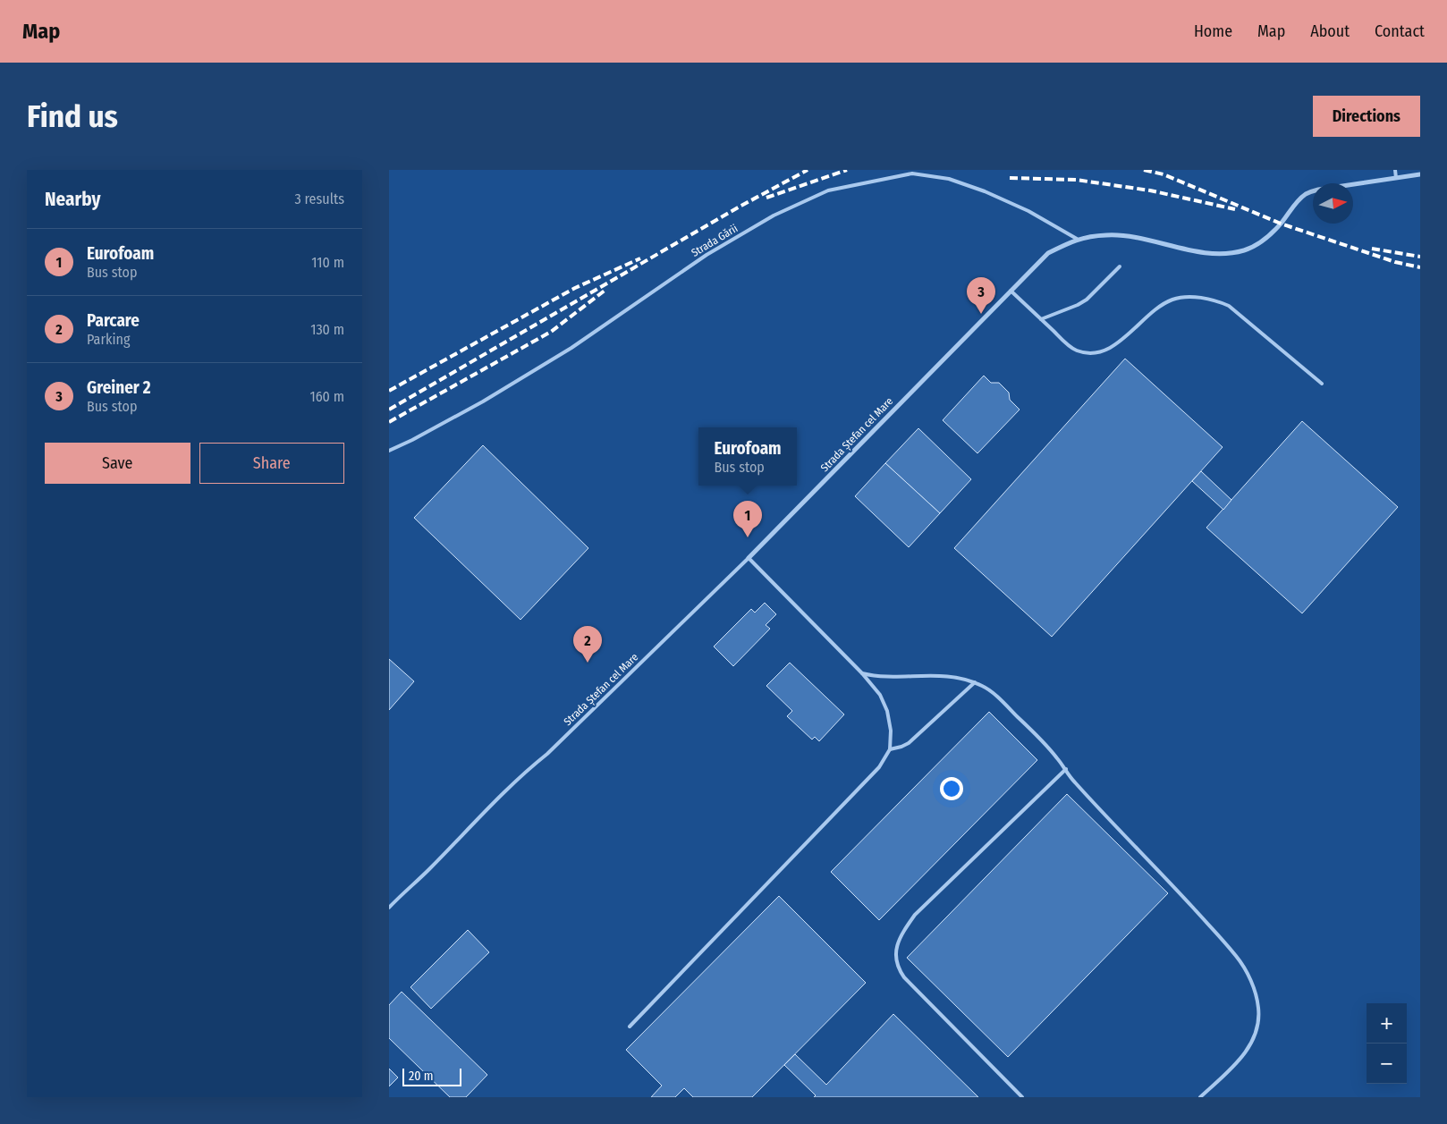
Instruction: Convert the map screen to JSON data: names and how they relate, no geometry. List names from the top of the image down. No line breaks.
{"streets":{"street":["Strada Ștefan cel Mare"],"lane":["Strada Gării"]},"crossings":[["Strada Gării","Strada Ștefan cel Mare"]],"scale_bar":"20 m","north":"right","page":{"header":"Map","nav":["Home","Map","About","Contact"],"buttons":["Directions",["Save","Share"]],"title":"Find us","heading":["Nearby","3 results"],"list":[{"mark":"1","name":"Eurofoam","note":"Bus stop","value":"110 m"},{"mark":"2","name":"Parcare","note":"Parking","value":"130 m"},{"mark":"3","name":"Greiner 2","note":"Bus stop","value":"160 m"}],"pins":["3","1","2"],"popup":["Eurofoam","Bus stop"],"map_buttons":["+","−"],"scale":"20 m"}}
